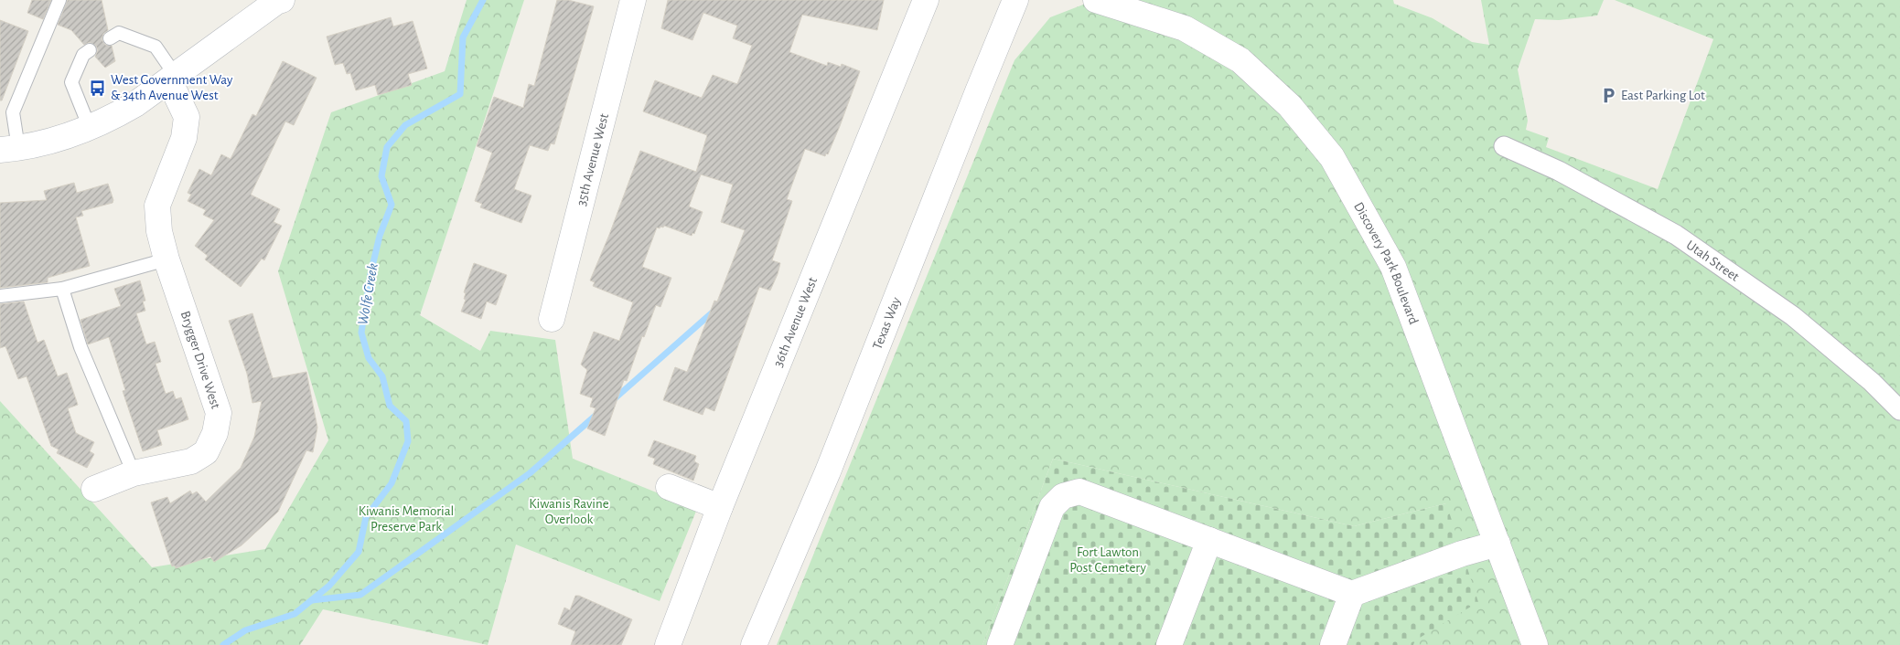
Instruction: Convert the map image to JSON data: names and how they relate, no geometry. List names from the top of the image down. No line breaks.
{"streets":{"street":["35th Avenue West","Utah Street","Discovery Park Boulevard","36th Avenue West","Texas Way","Brygger Drive West"]},"water":["Wolfe Creek"],"parks":["Kiwanis Ravine Overlook","Kiwanis Memorial Preserve Park","Fort Lawton Post Cemetery"],"places":{"bus stop":["West Government Way & 34th Avenue West"],"parking":["East Parking Lot"]}}
